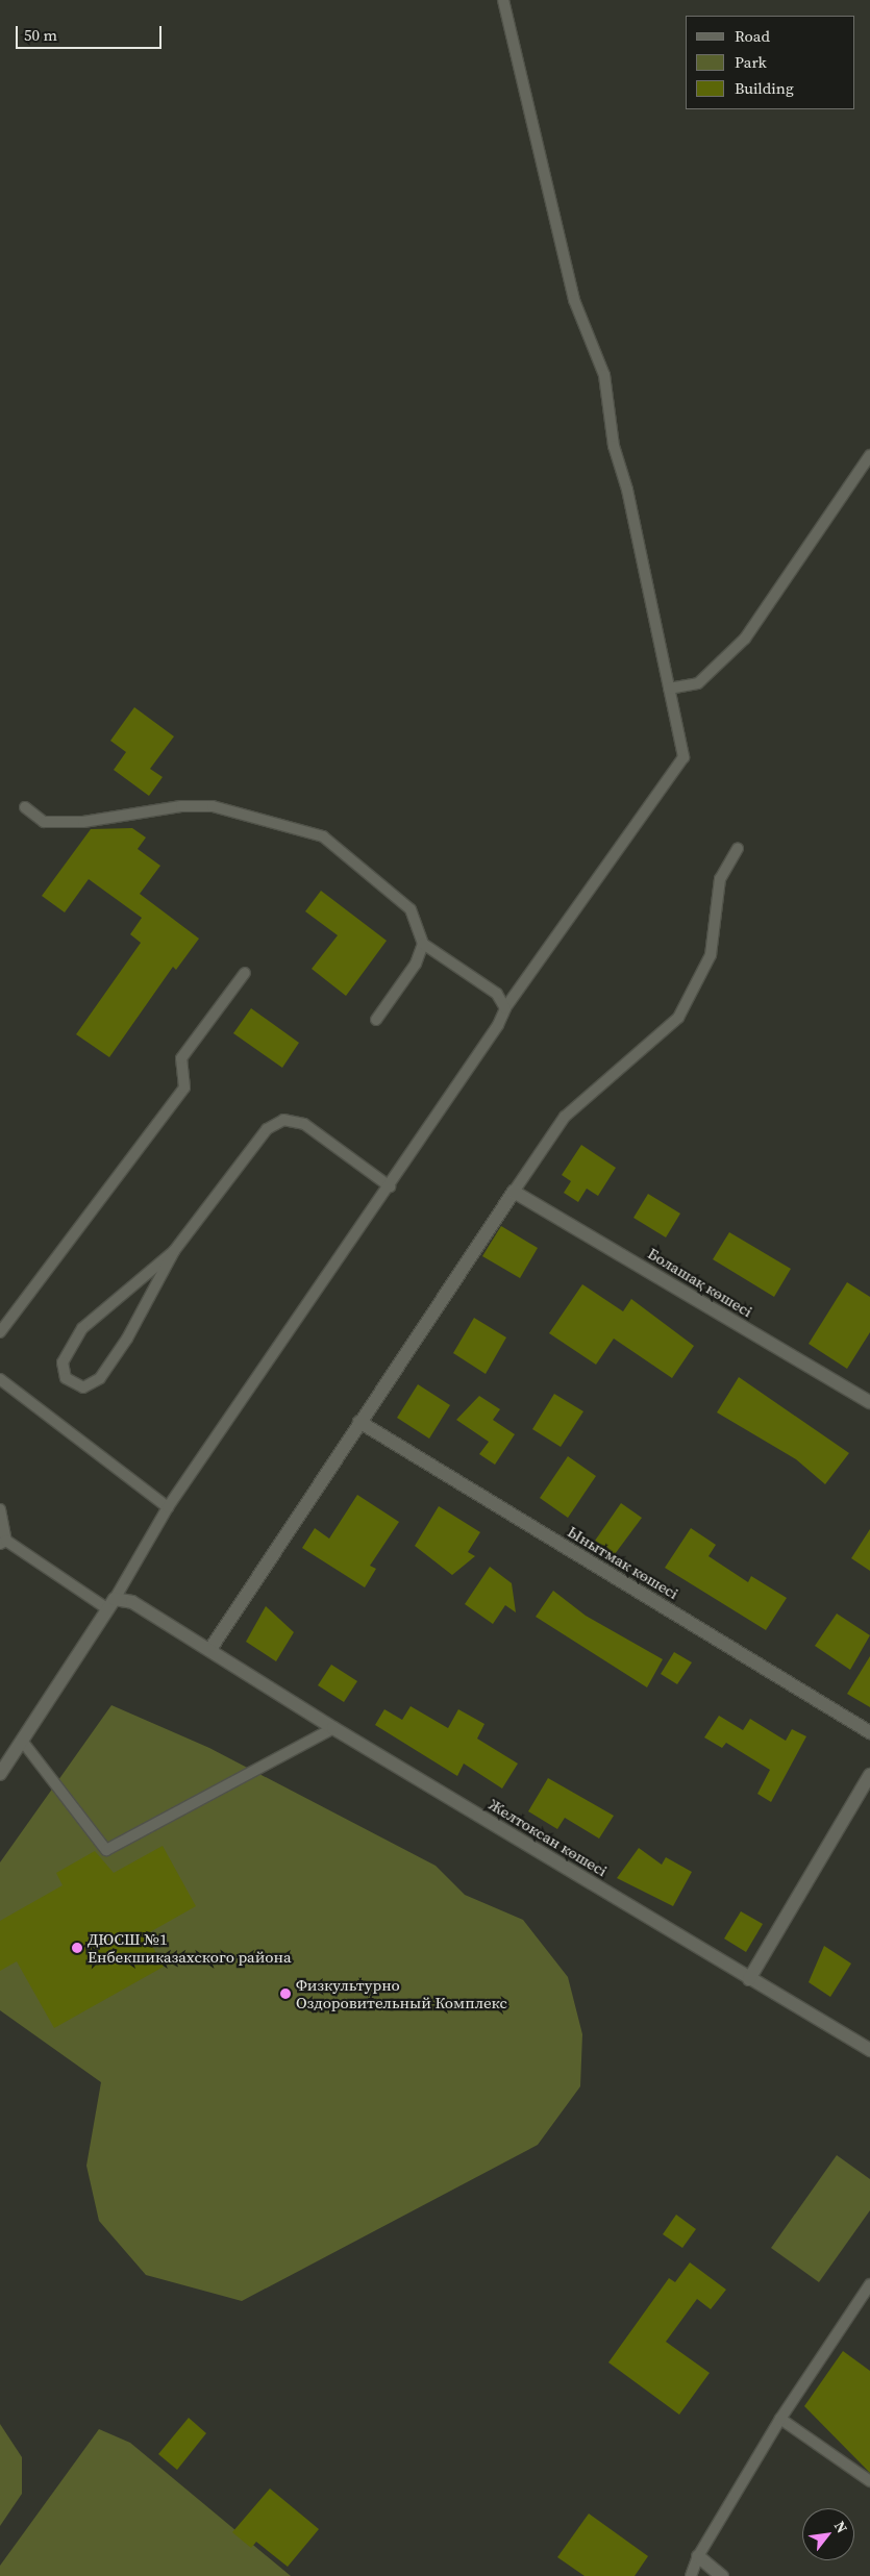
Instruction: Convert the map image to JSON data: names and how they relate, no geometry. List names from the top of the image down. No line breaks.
{"streets":{"street":["Болашақ көшесі","Ынытмак көшесі","Желтоксан көшесі"]},"places":["ДЮСШ №1 Енбекшиказахского района","Физкультурно Оздоровительный Комплекс"],"legend":["Road","Park","Building"],"scale_bar":"50 m","north":"top right"}
